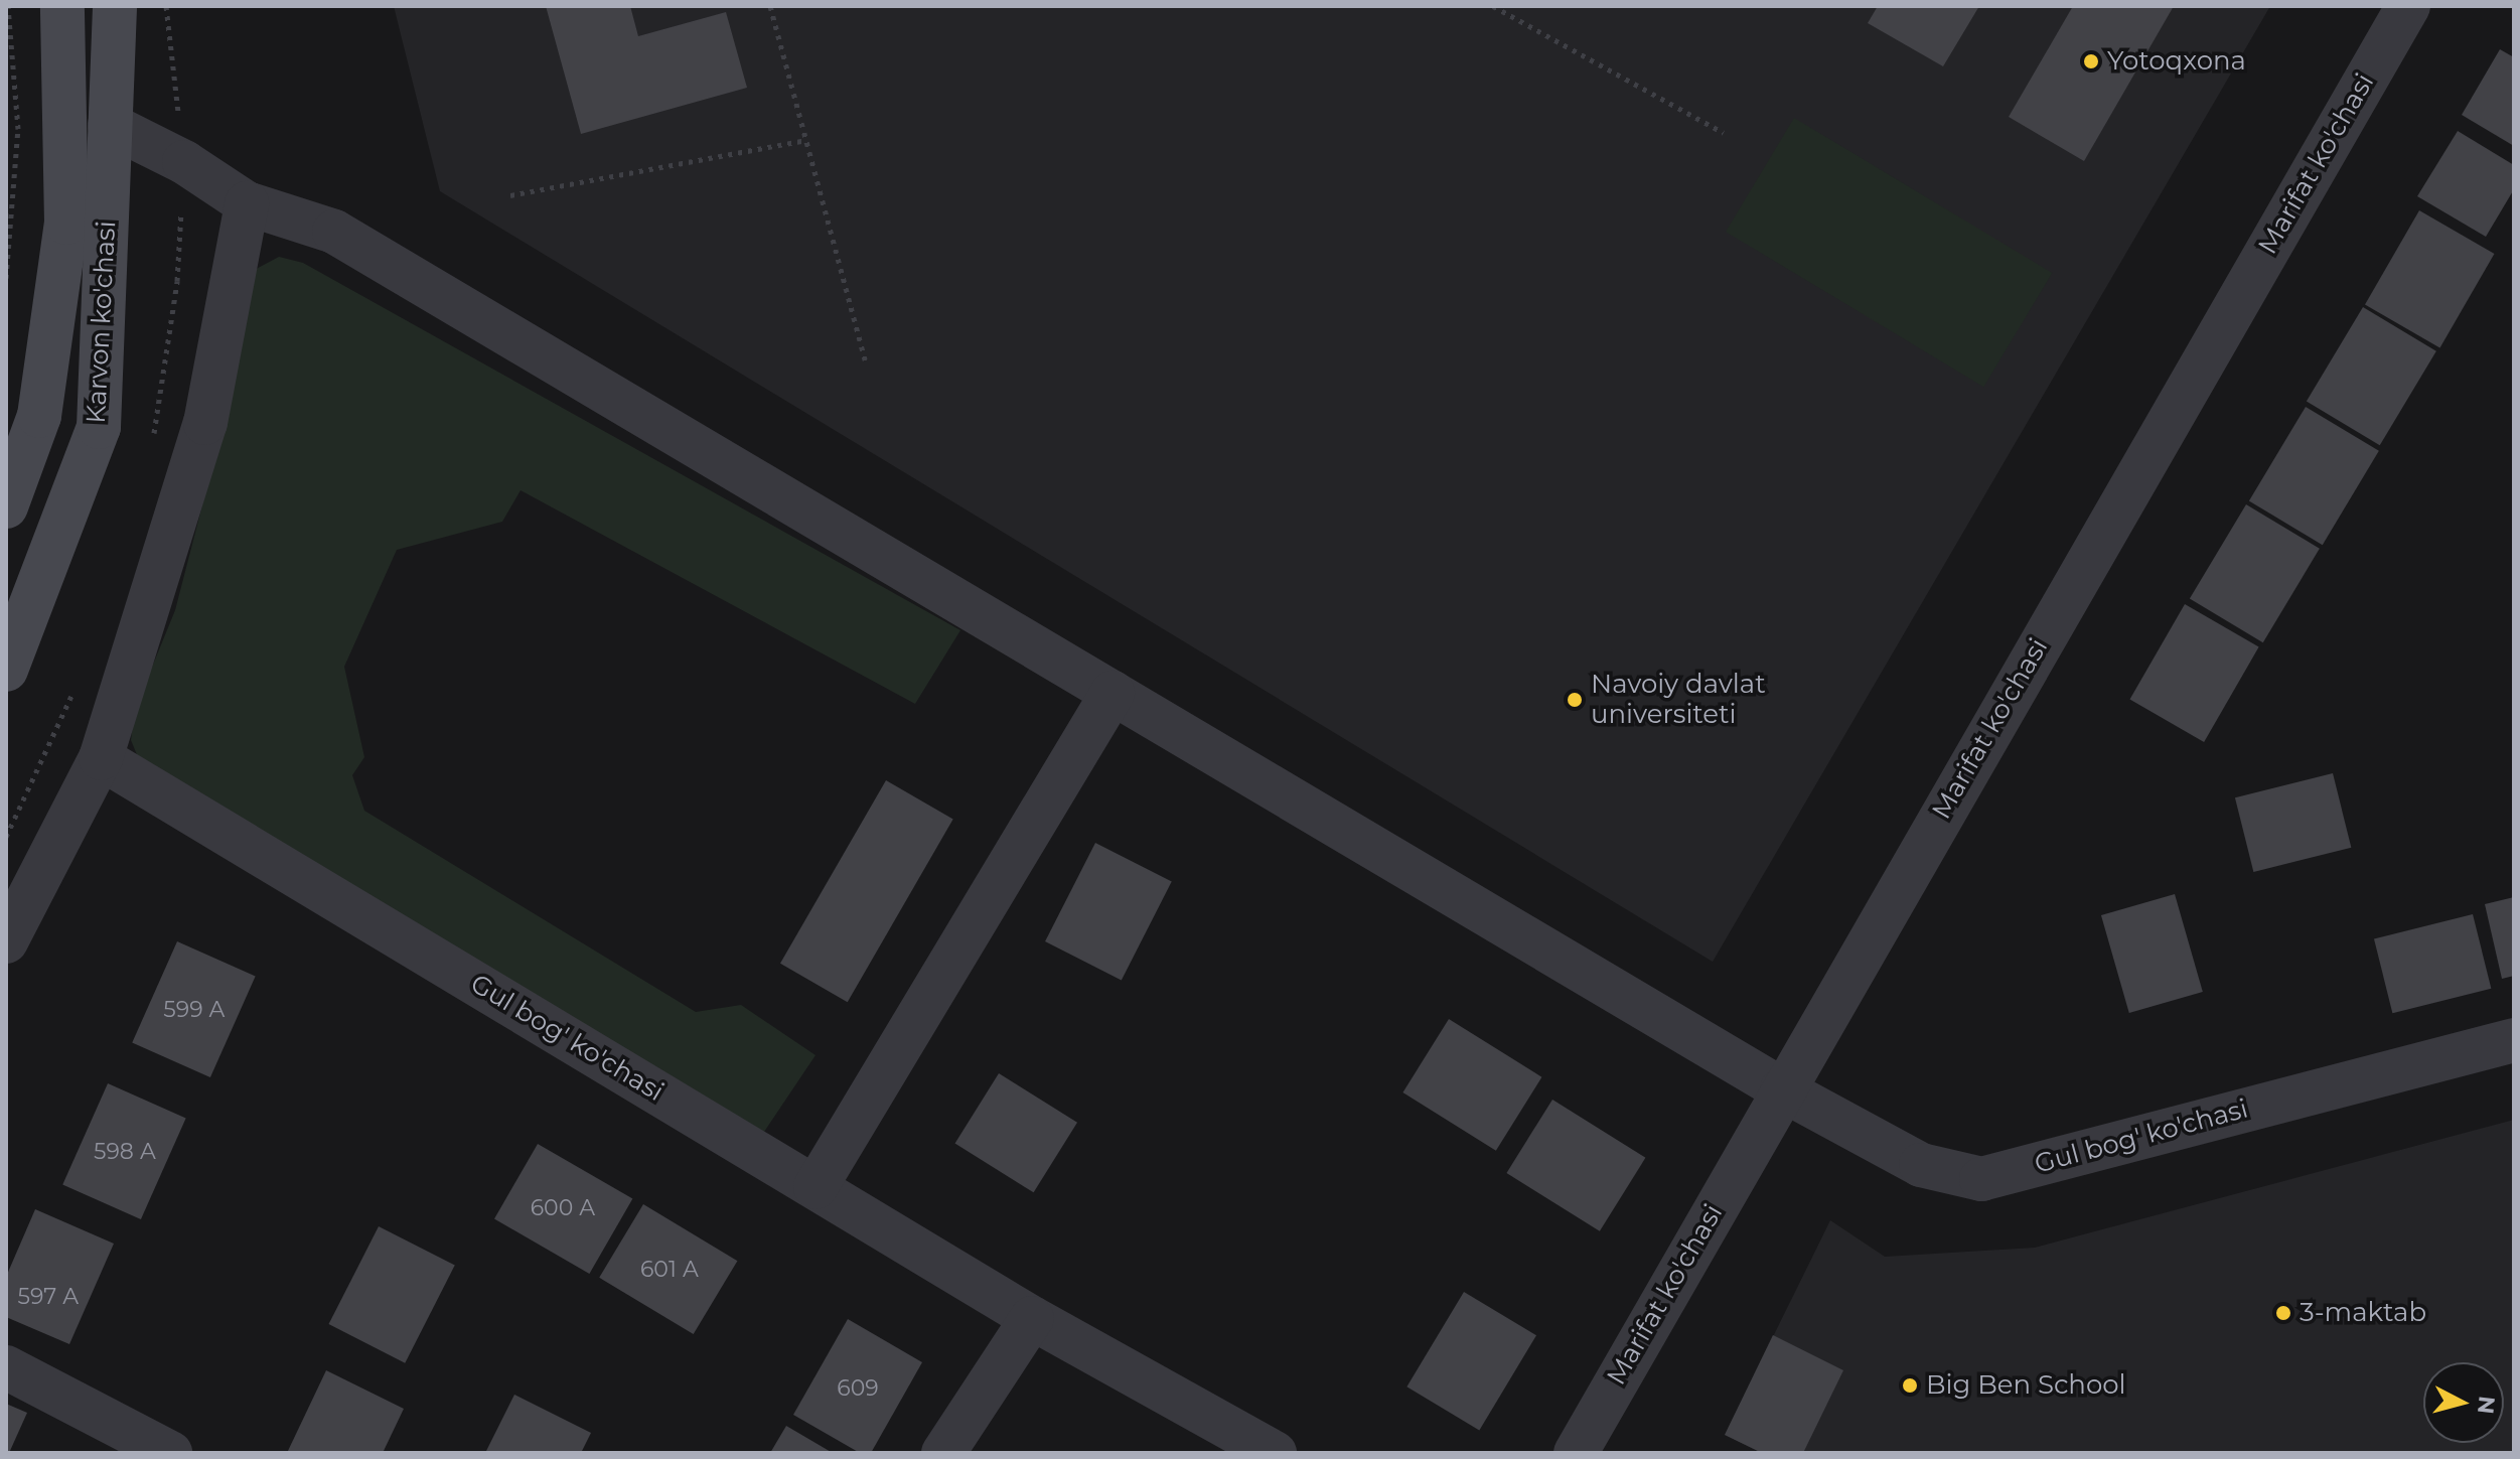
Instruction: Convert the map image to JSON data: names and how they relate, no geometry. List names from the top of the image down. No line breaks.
{"streets":{"main road":["Karvon ko'chasi"],"street":["Marifat ko'chasi","Gul bog' ko'chasi"]},"crossings":[["Marifat ko'chasi","Gul bog' ko'chasi"],["Karvon ko'chasi","Gul bog' ko'chasi"]],"places":["Yotoqxona","Navoiy davlat universiteti","3-maktab","Big Ben School"],"house_numbers":["599 А","598 А","600 А","601 А","597 А","609"],"north":"right"}
